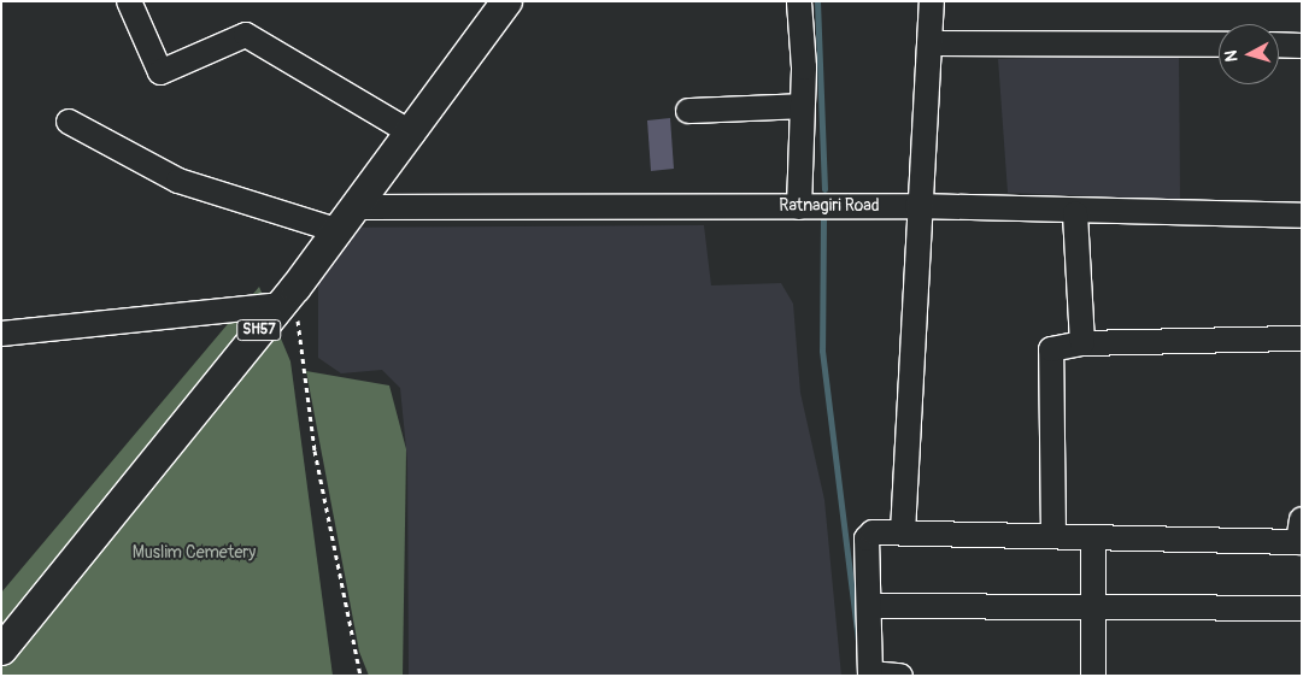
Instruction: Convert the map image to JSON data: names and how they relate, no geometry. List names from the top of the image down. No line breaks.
{"streets":{"main road":["SH57"],"street":["Ratnagiri Road"]},"crossings":[["Ratnagiri Road","SH57"]],"parks":["Muslim Cemetery"],"north":"left"}
